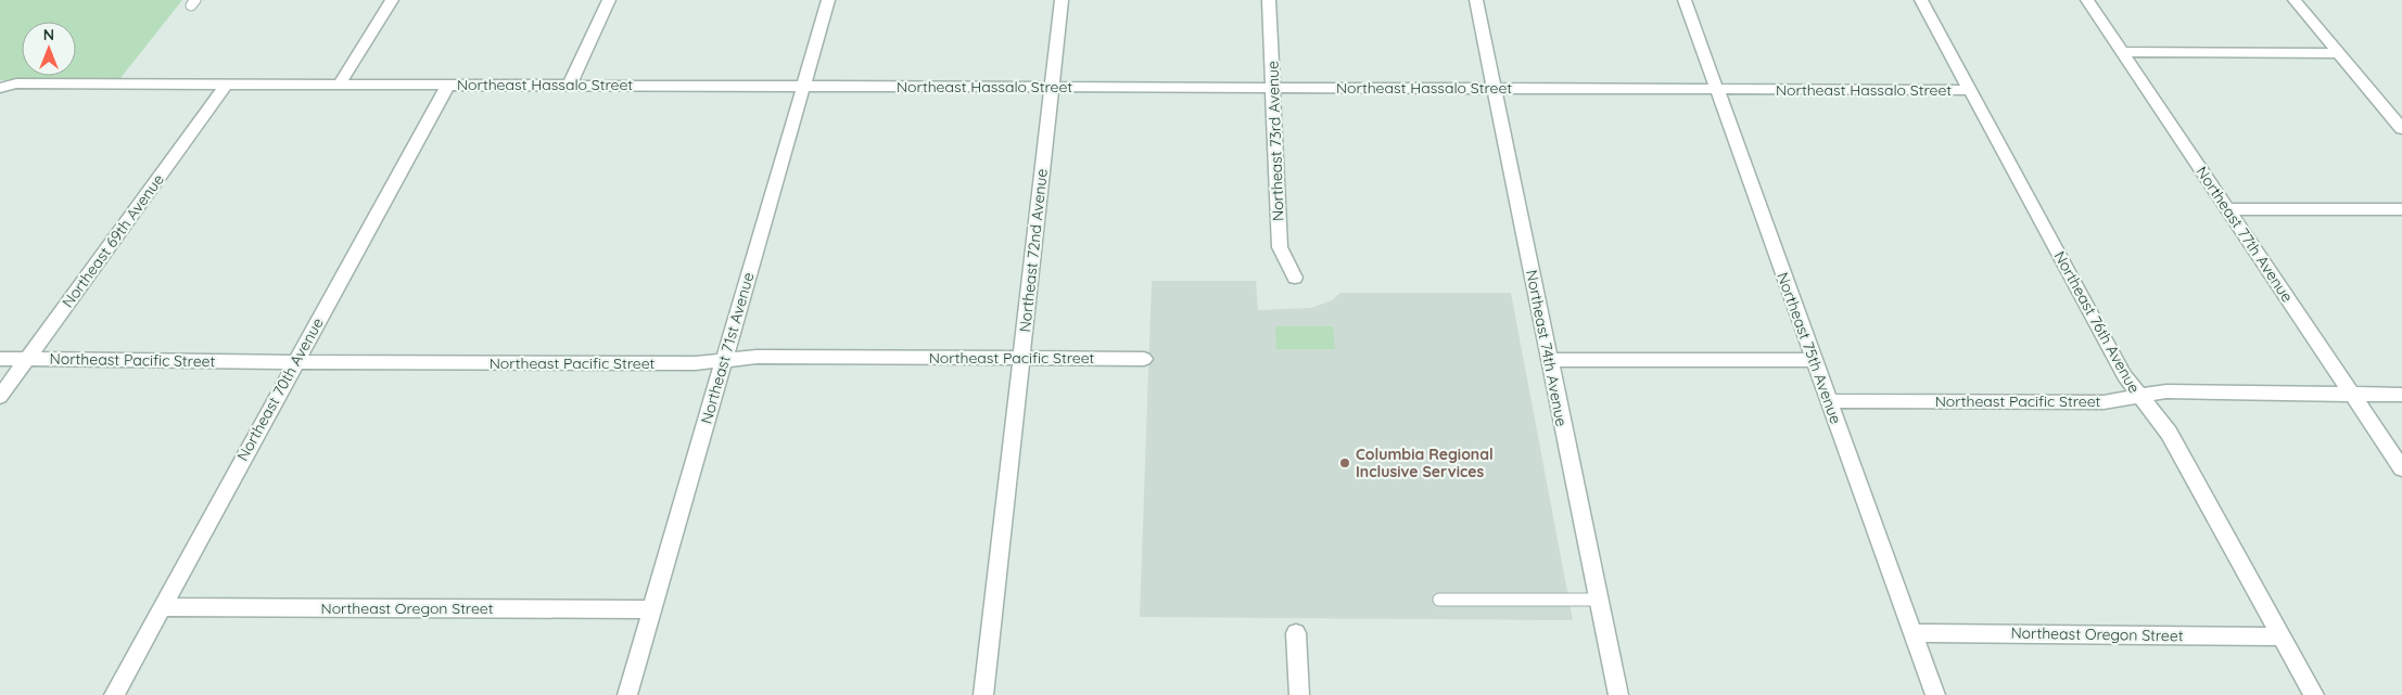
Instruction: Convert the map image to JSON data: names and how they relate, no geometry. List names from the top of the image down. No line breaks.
{"streets":{"street":["Northeast Hassalo Street","Northeast 73rd Avenue","Northeast 77th Avenue","Northeast 69th Avenue","Northeast 72nd Avenue","Northeast 76th Avenue","Northeast 71st Avenue","Northeast 74th Avenue","Northeast 75th Avenue","Northeast Pacific Street","Northeast 70th Avenue","Northeast Oregon Street"]},"crossings":[["Northeast Hassalo Street","Northeast 73rd Avenue"],["Northeast Hassalo Street","Northeast 69th Avenue"],["Northeast Hassalo Street","Northeast 72nd Avenue"],["Northeast Hassalo Street","Northeast 76th Avenue"],["Northeast Hassalo Street","Northeast 71st Avenue"],["Northeast Hassalo Street","Northeast 74th Avenue"],["Northeast Hassalo Street","Northeast 75th Avenue"],["Northeast Hassalo Street","Northeast 70th Avenue"],["Northeast 77th Avenue","Northeast Pacific Street"],["Northeast 69th Avenue","Northeast Pacific Street"],["Northeast 72nd Avenue","Northeast Pacific Street"],["Northeast 76th Avenue","Northeast Pacific Street"],["Northeast 76th Avenue","Northeast Oregon Street"],["Northeast 71st Avenue","Northeast Pacific Street"],["Northeast 71st Avenue","Northeast Oregon Street"],["Northeast 75th Avenue","Northeast Pacific Street"],["Northeast 75th Avenue","Northeast Oregon Street"],["Northeast Pacific Street","Northeast 70th Avenue"],["Northeast 70th Avenue","Northeast Oregon Street"]],"places":["Columbia Regional Inclusive Services"],"north":"top"}
